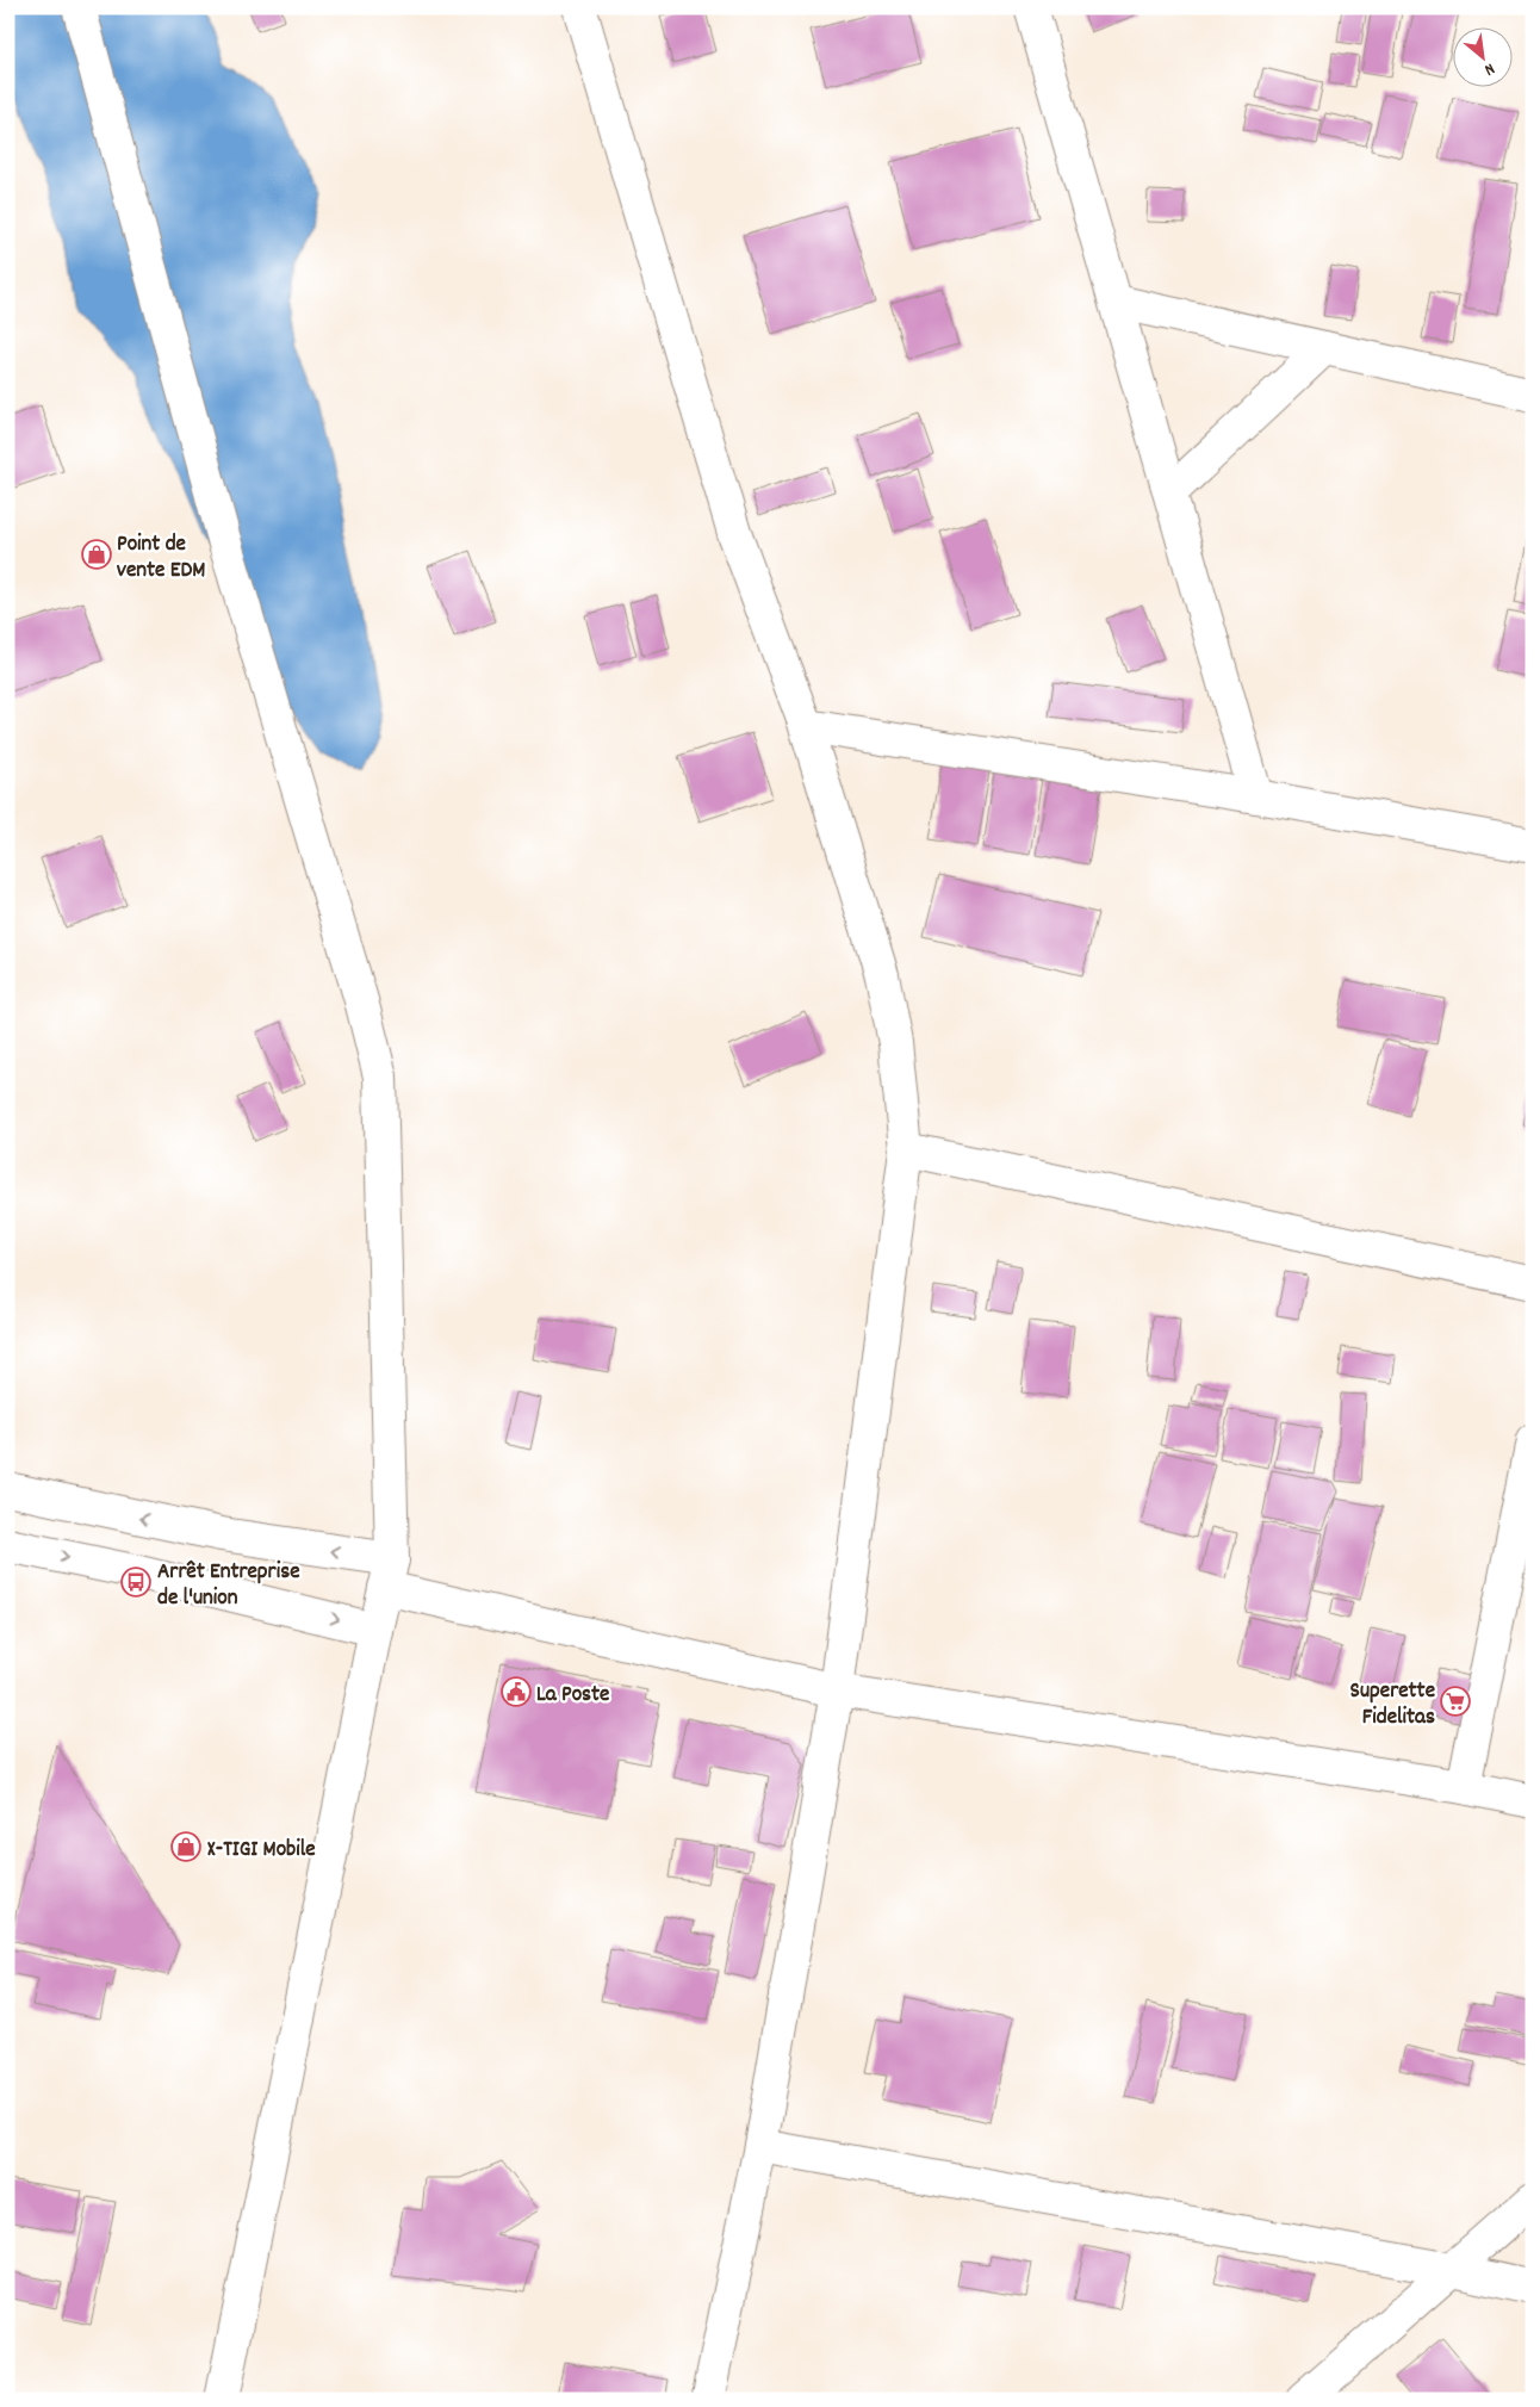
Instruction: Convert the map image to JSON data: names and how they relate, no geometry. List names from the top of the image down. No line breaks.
{"places":{"shop":["Point de vente EDM","X-TIGI Mobile"],"bus stop":["Arrêt Entreprise de l'union"],"public building":["La Poste"],"supermarket":["Superette Fidelitas"]},"north":"bottom right"}
